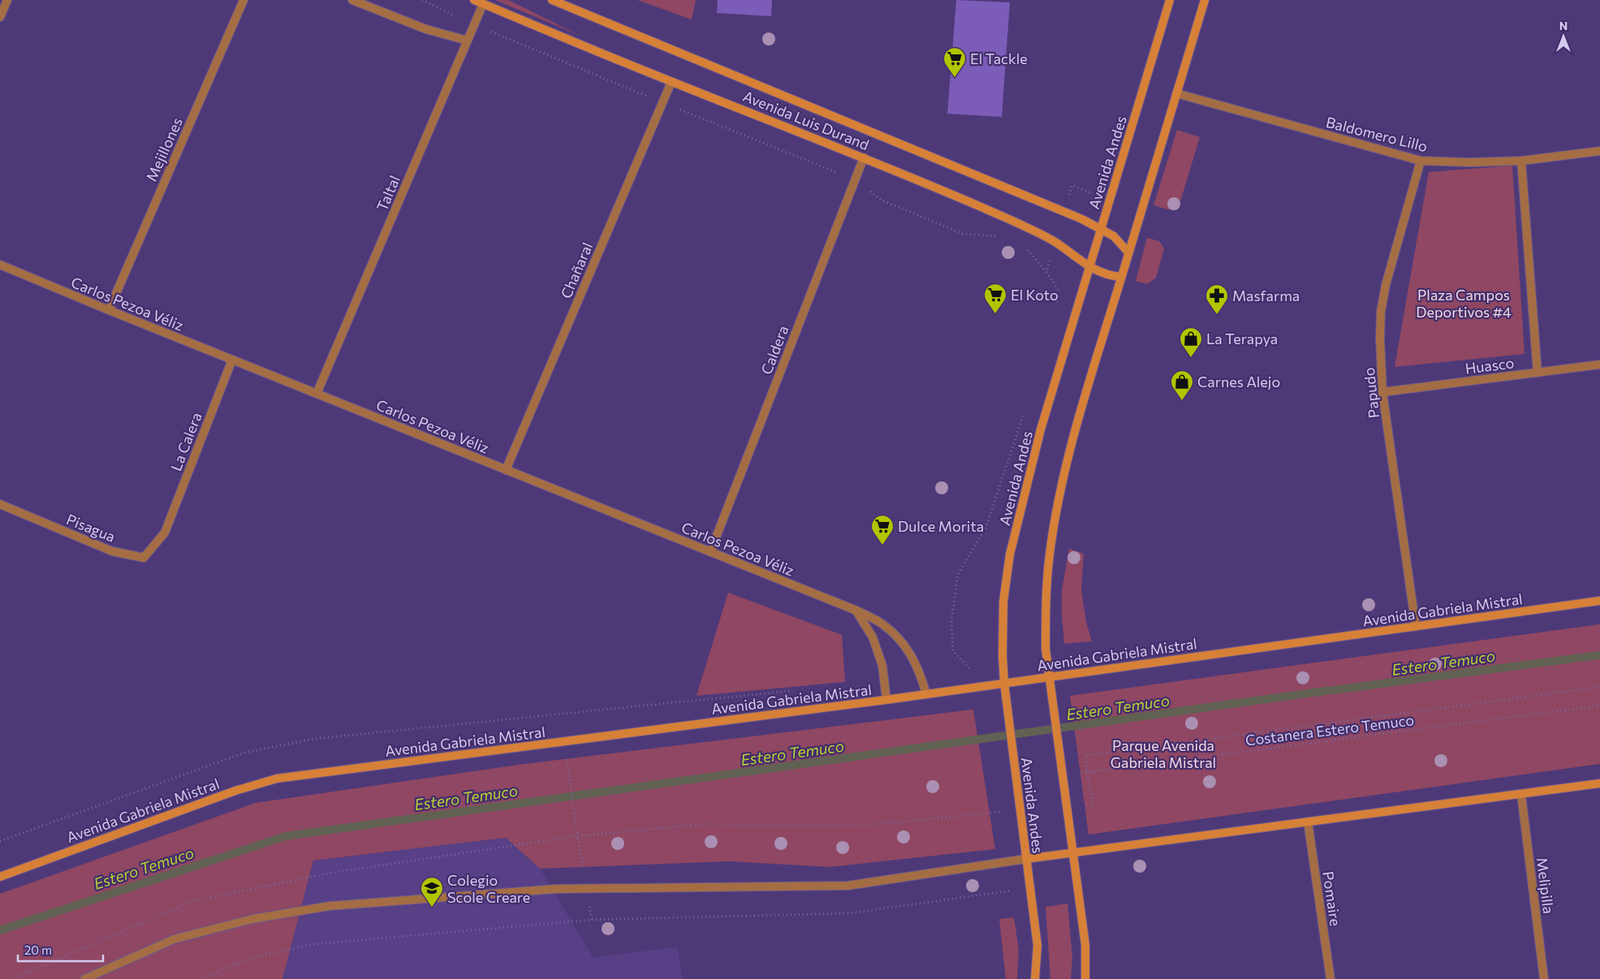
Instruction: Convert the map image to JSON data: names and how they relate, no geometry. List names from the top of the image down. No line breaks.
{"streets":{"street":["Avenida Luis Durand","Baldomero Lillo","Mejillones","Avenida Andes","Taltal","Chañaral","Carlos Pezoa Véliz","Caldera","Huasco","Papudo","La Calera","Pisagua","Avenida Gabriela Mistral","Melipilla","Pomaire"],"path":["Costanera Estero Temuco"]},"crossings":[["Avenida Luis Durand","Avenida Andes"],["Avenida Luis Durand","Taltal"],["Avenida Luis Durand","Chañaral"],["Avenida Luis Durand","Caldera"],["Baldomero Lillo","Papudo"],["Mejillones","Carlos Pezoa Véliz"],["Avenida Andes","Avenida Gabriela Mistral"],["Taltal","Carlos Pezoa Véliz"],["Chañaral","Carlos Pezoa Véliz"],["Carlos Pezoa Véliz","Caldera"],["Carlos Pezoa Véliz","La Calera"],["Carlos Pezoa Véliz","Avenida Gabriela Mistral"],["Huasco","Papudo"],["Papudo","Avenida Gabriela Mistral"],["La Calera","Pisagua"]],"water":["Estero Temuco"],"parks":["Plaza Campos Deportivos #4","Parque Avenida Gabriela Mistral"],"places":{"supermarket":["El Tackle","El Koto","Dulce Morita"],"pharmacy":["Masfarma"],"shop":["La Terapya","Carnes Alejo"],"school or university":["Colegio Scole Creare"]},"scale_bar":"20 m","north":"top"}
